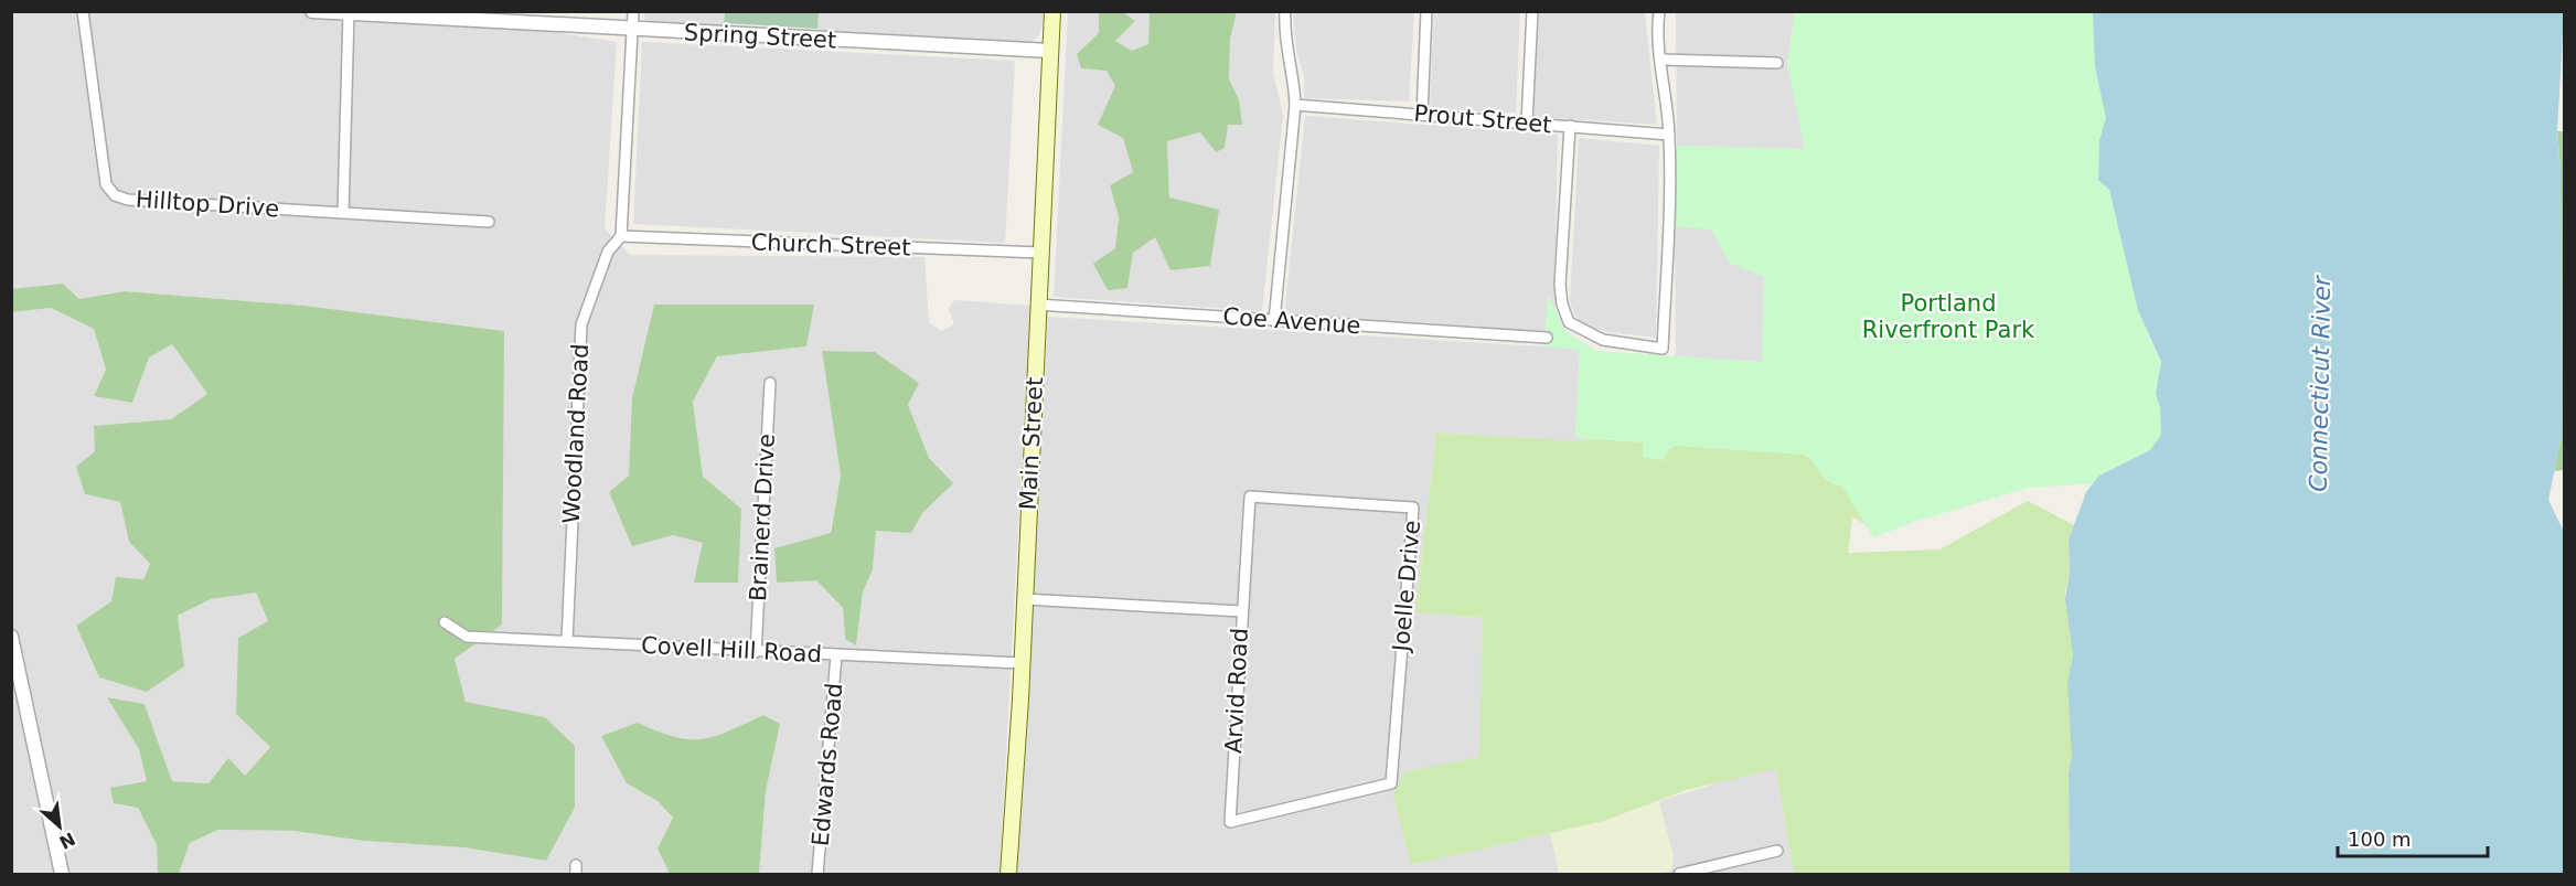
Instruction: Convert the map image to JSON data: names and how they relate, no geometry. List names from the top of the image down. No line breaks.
{"streets":{"main road":["Main Street"],"street":["Spring Street","Prout Street","Hilltop Drive","Church Street","Coe Avenue","Woodland Road","Brainerd Drive","Joelle Drive","Covell Hill Road","Arvid Road","Edwards Road"]},"crossings":[["Spring Street","Main Street"],["Church Street","Woodland Road"],["Church Street","Main Street"],["Coe Avenue","Main Street"],["Woodland Road","Covell Hill Road"],["Main Street","Covell Hill Road"],["Main Street","Arvid Road"],["Brainerd Drive","Covell Hill Road"],["Joelle Drive","Arvid Road"],["Covell Hill Road","Edwards Road"]],"water":["Connecticut River"],"parks":["Portland Riverfront Park"],"scale_bar":"100 m","north":"bottom right"}
